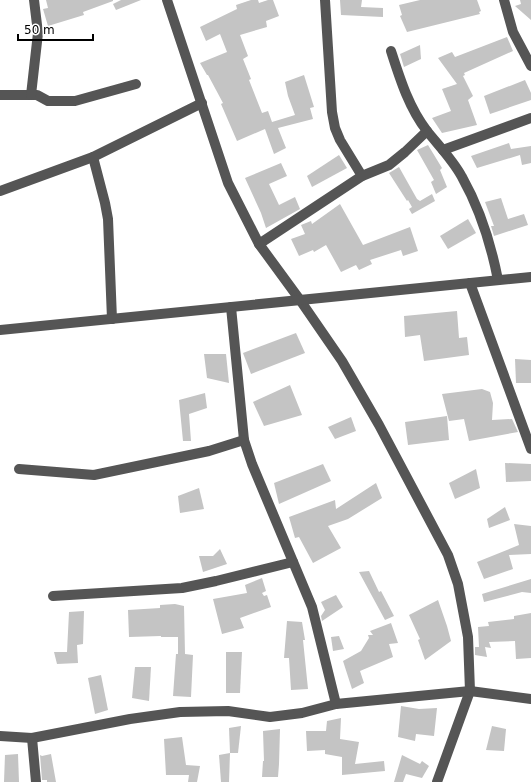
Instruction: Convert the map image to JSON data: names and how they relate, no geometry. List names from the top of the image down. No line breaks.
{"scale_bar":"50 m"}
